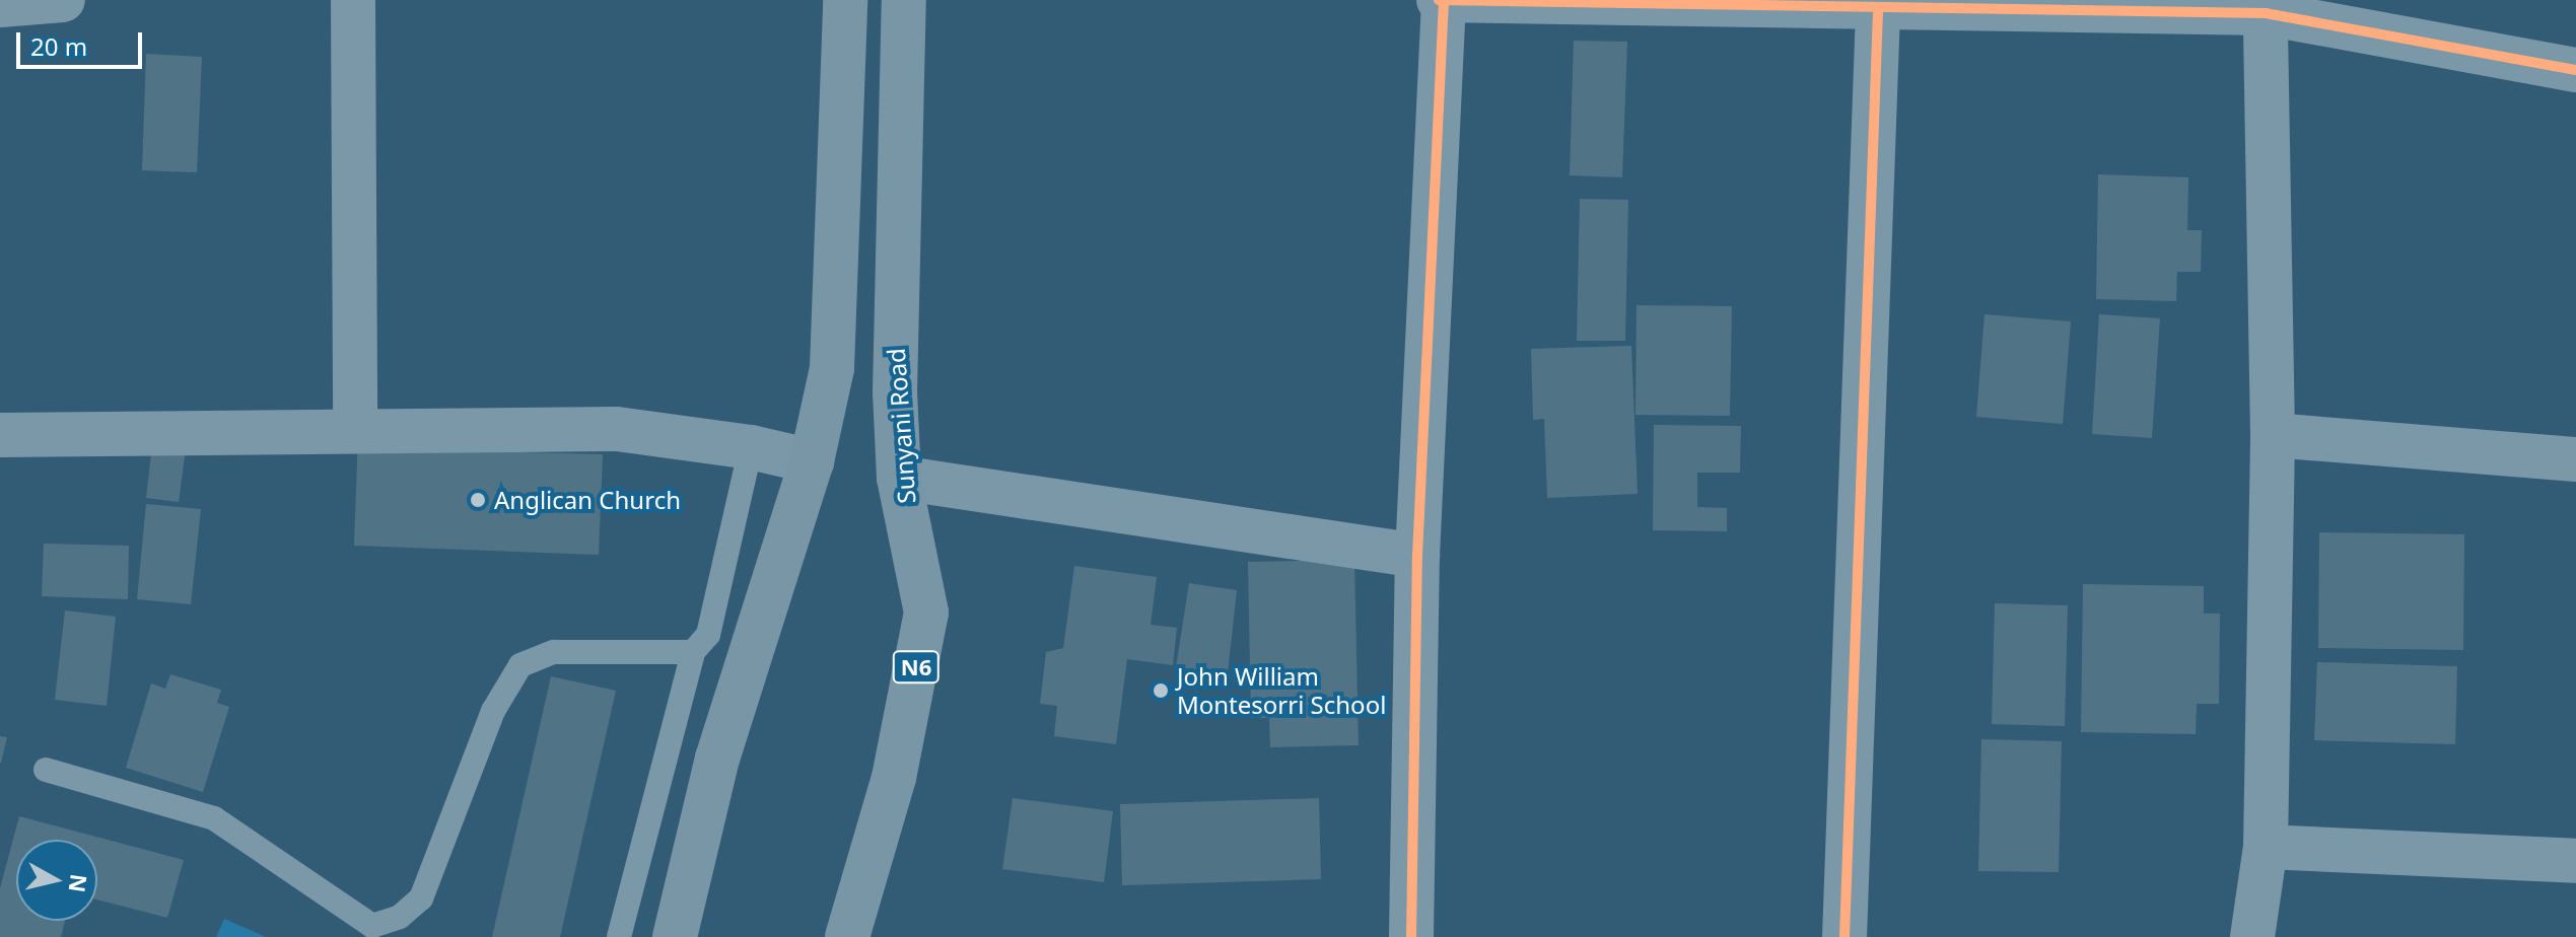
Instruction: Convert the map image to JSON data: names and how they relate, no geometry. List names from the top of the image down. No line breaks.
{"streets":{"main road":["Sunyani Road","N6"]},"places":["Anglican Church","John William Montesorri School"],"scale_bar":"20 m","north":"right"}
